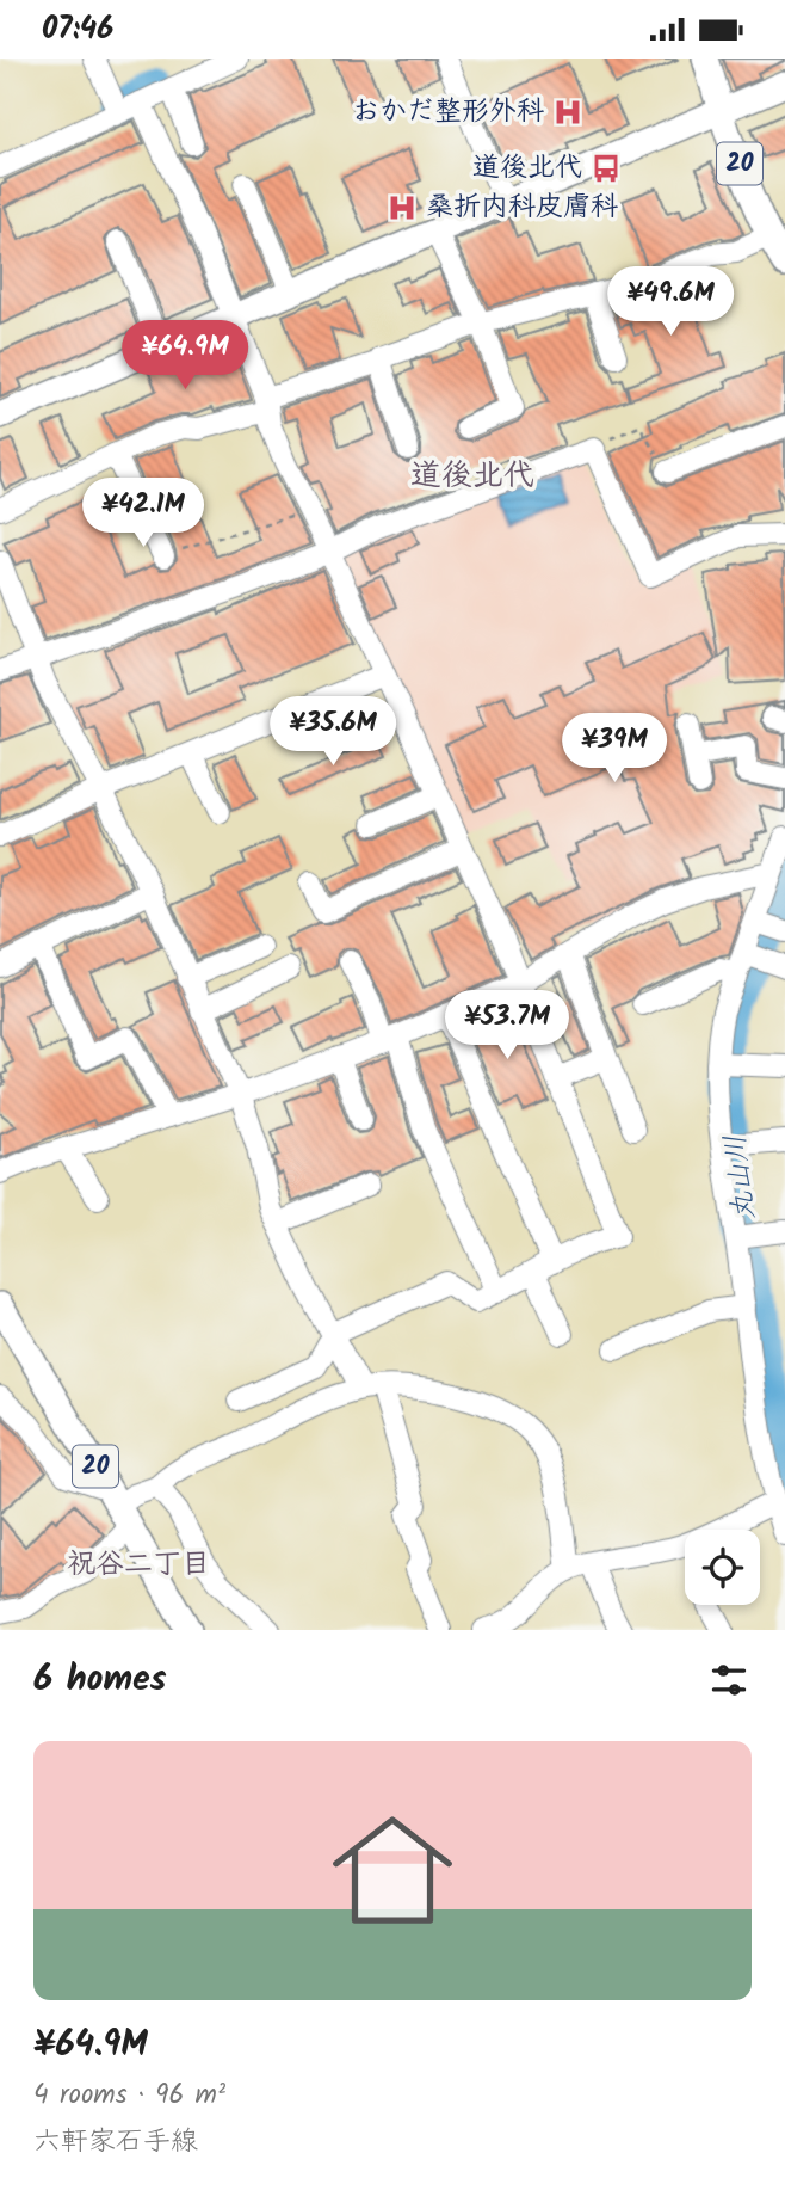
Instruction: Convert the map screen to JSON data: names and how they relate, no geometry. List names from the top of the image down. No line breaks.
{"streets":{"main road":["20"]},"districts":["道後北代","祝谷二丁目"],"water":["丸山川"],"places":{"hospital":["おかだ整形外科","桑折内科皮膚科"],"bus stop":["道後北代"]},"page":{"status":"07:46","price":["¥49.6M","¥64.9M","¥42.1M","¥35.6M","¥39M","¥53.7M"],"heading":"6 homes","list":[{"name":"¥64.9M","note":"4 rooms · 96 m² · 六軒家石手線"}]}}
